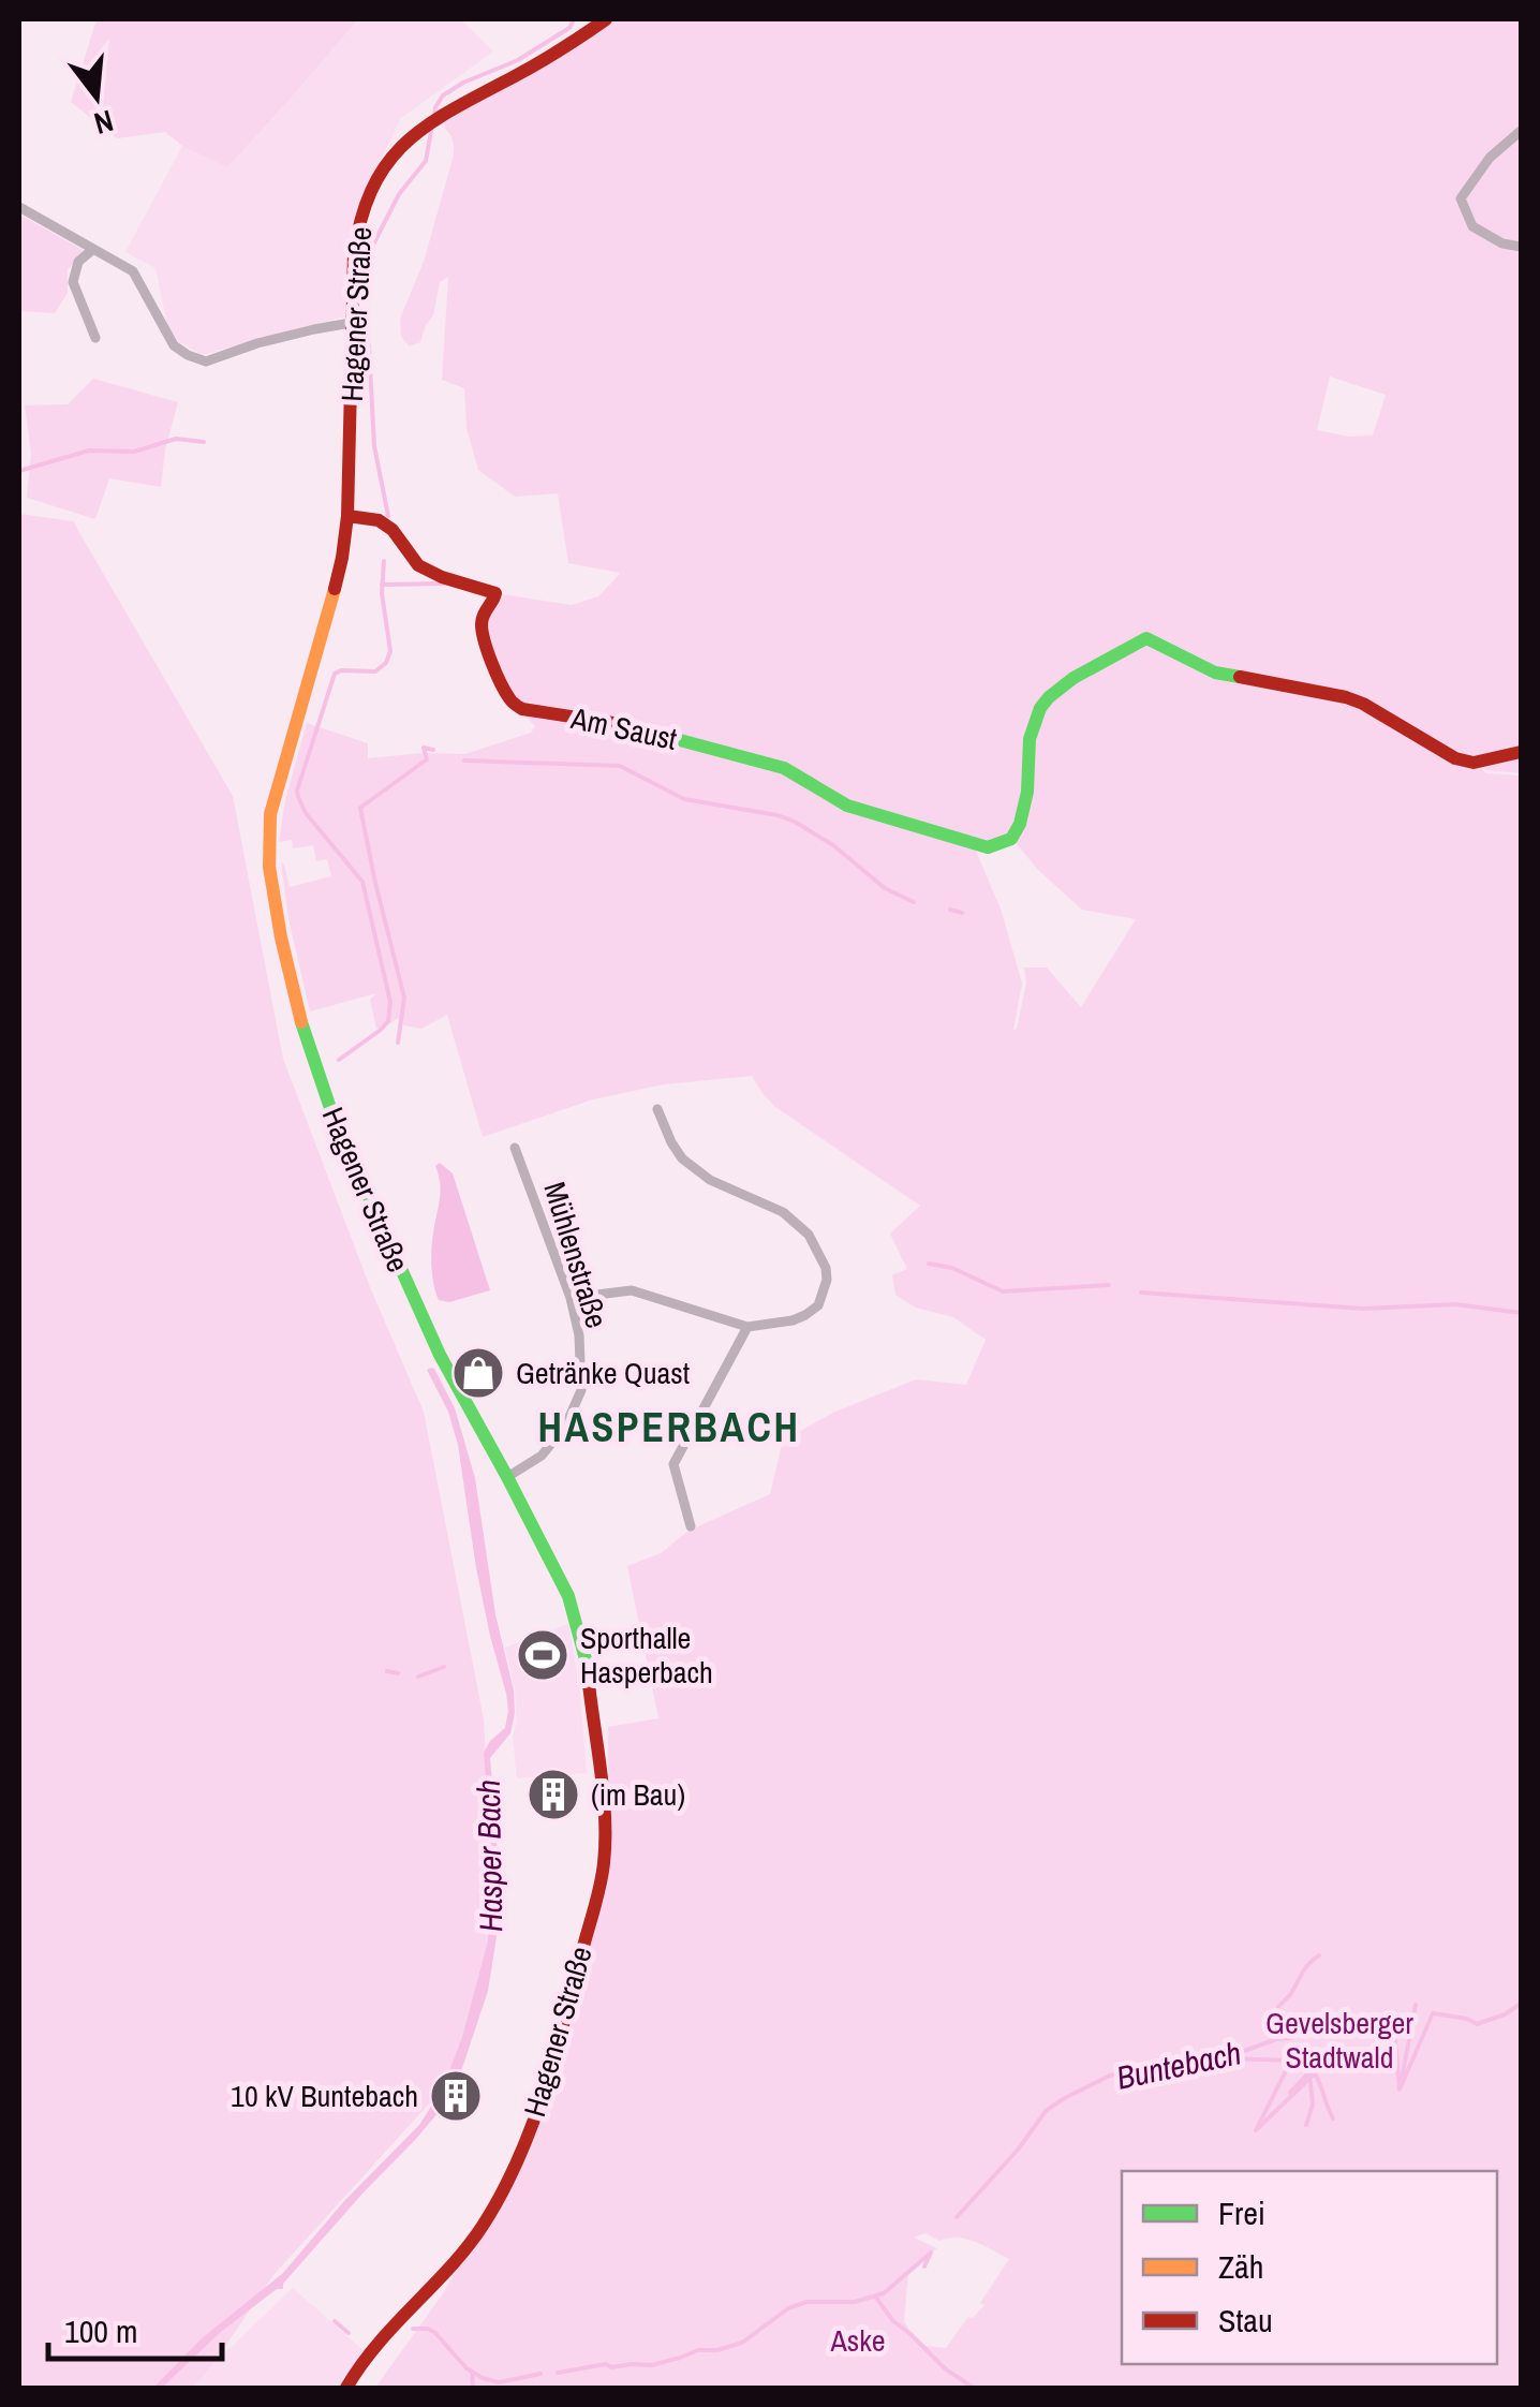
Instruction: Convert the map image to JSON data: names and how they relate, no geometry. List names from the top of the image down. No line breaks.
{"streets":{"main road":["Hagener Straße","Am Saust"],"street":["Mühlenstraße"]},"crossings":[["Hagener Straße","Am Saust"],["Hagener Straße","Mühlenstraße"]],"districts":["HASPERBACH"],"water":["Hasper Bach","Buntebach"],"parks":["Gevelsberger Stadtwald","Aske"],"places":{"shop":["Getränke Quast"],"sports":["Sporthalle Hasperbach"],"building":["(im Bau)","10 kV Buntebach"]},"legend":["Frei","Zäh","Stau"],"scale_bar":"100 m","north":"bottom"}
